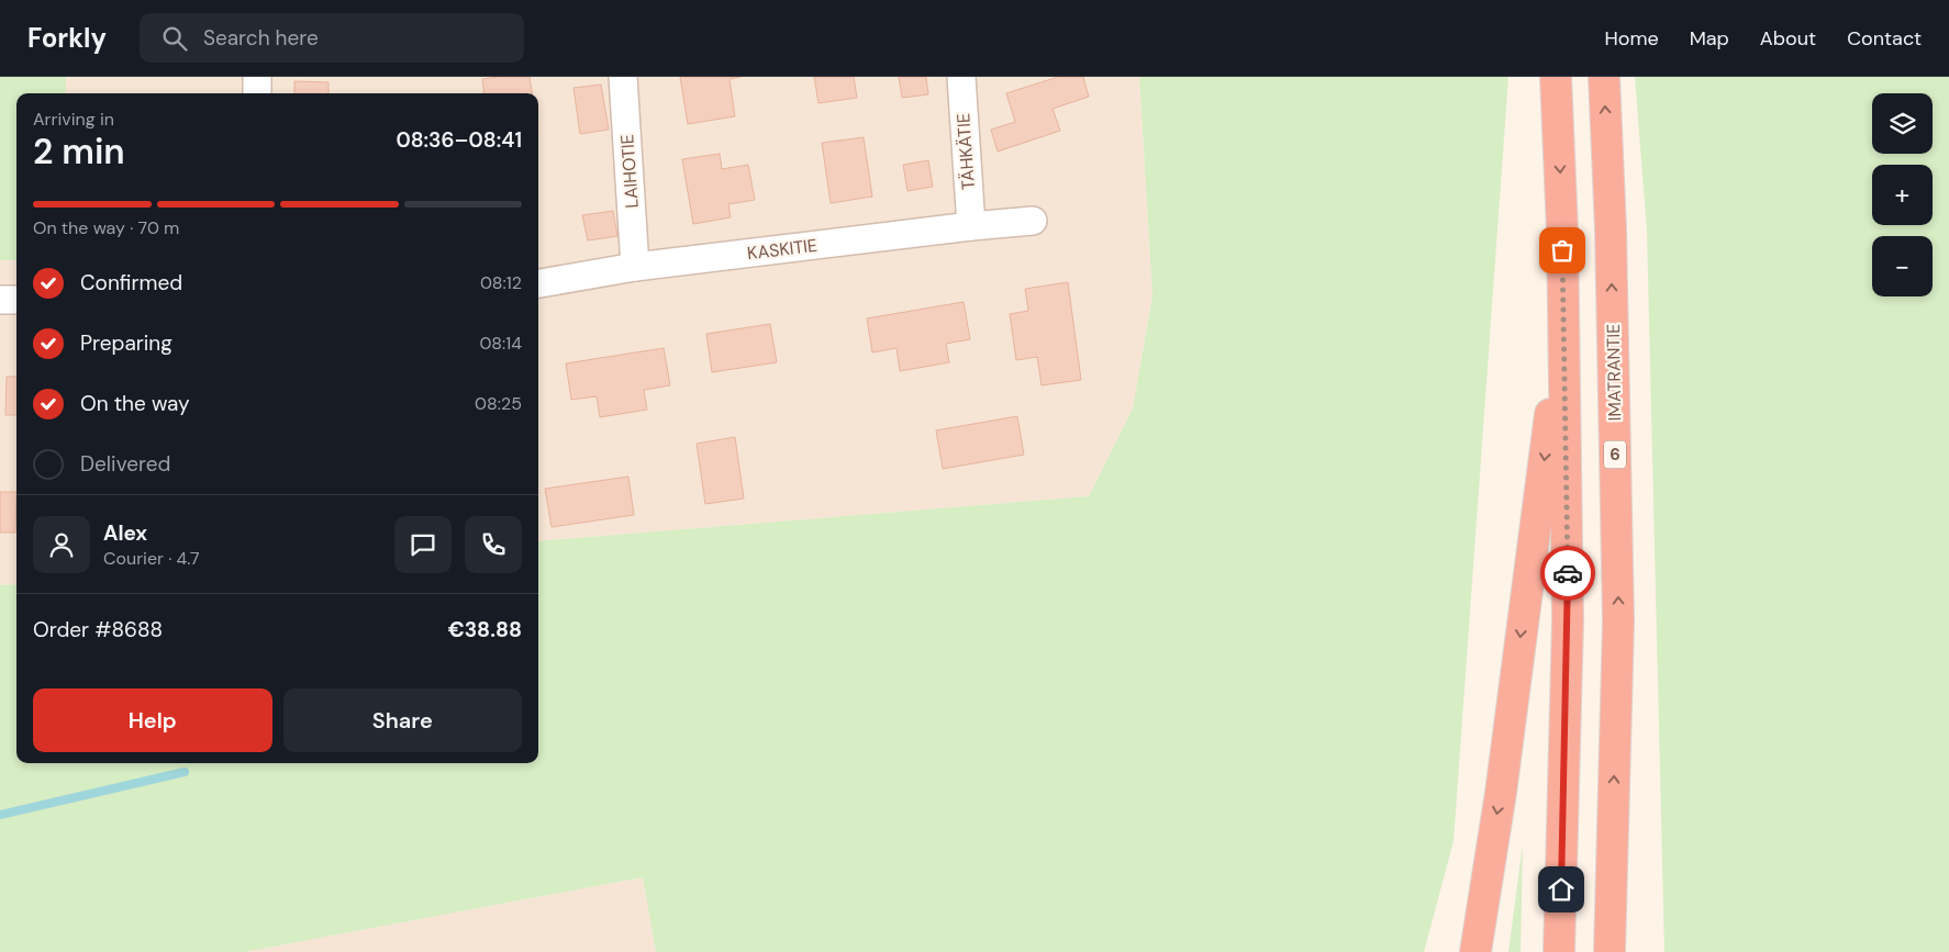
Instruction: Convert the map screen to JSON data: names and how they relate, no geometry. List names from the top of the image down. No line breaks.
{"streets":{"highway":["IMATRANTIE","6"],"street":["TÄHKÄTIE","LAIHOTIE","KASKITIE"]},"crossings":[["TÄHKÄTIE","KASKITIE"],["LAIHOTIE","KASKITIE"],["IMATRANTIE","6"]],"page":{"header":"Forkly","search":"Search here","nav":["Home","Map","About","Contact"],"map_buttons":["+","−"],"heading":["2 min","Arriving in","08:36–08:41"],"panel":["Alex","Courier · 4.7","Order #8688","€38.88"],"bar":"On the way · 70 m","list":[["Confirmed","08:12"],["Preparing","08:14"],["On the way","08:25"],"Delivered"],"buttons":["Help","Share"]}}
